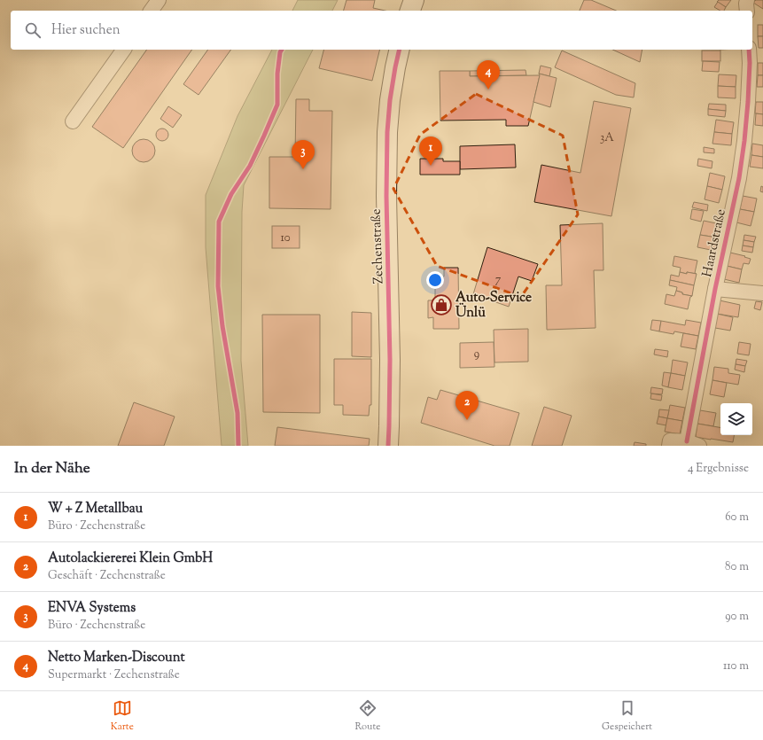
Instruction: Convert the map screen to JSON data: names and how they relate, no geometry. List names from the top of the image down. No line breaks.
{"streets":{"street":["Haardstraße","Zechenstraße"]},"places":{"shop":["Auto-Service Ünlü"]},"house_numbers":["3A","10","7","9"],"page":{"search":"Hier suchen","pins":["4","1","3","2"],"heading":["In der Nähe","4 Ergebnisse"],"list":[{"mark":"1","name":"W + Z Metallbau","note":"Büro · Zechenstraße","value":"60 m"},{"mark":"2","name":"Autolackiererei Klein GmbH","note":"Geschäft · Zechenstraße","value":"80 m"},{"mark":"3","name":"ENVA Systems","note":"Büro · Zechenstraße","value":"90 m"},{"mark":"4","name":"Netto Marken-Discount","note":"Supermarkt · Zechenstraße","value":"110 m"}],"nav":["Karte","Route","Gespeichert"]}}
